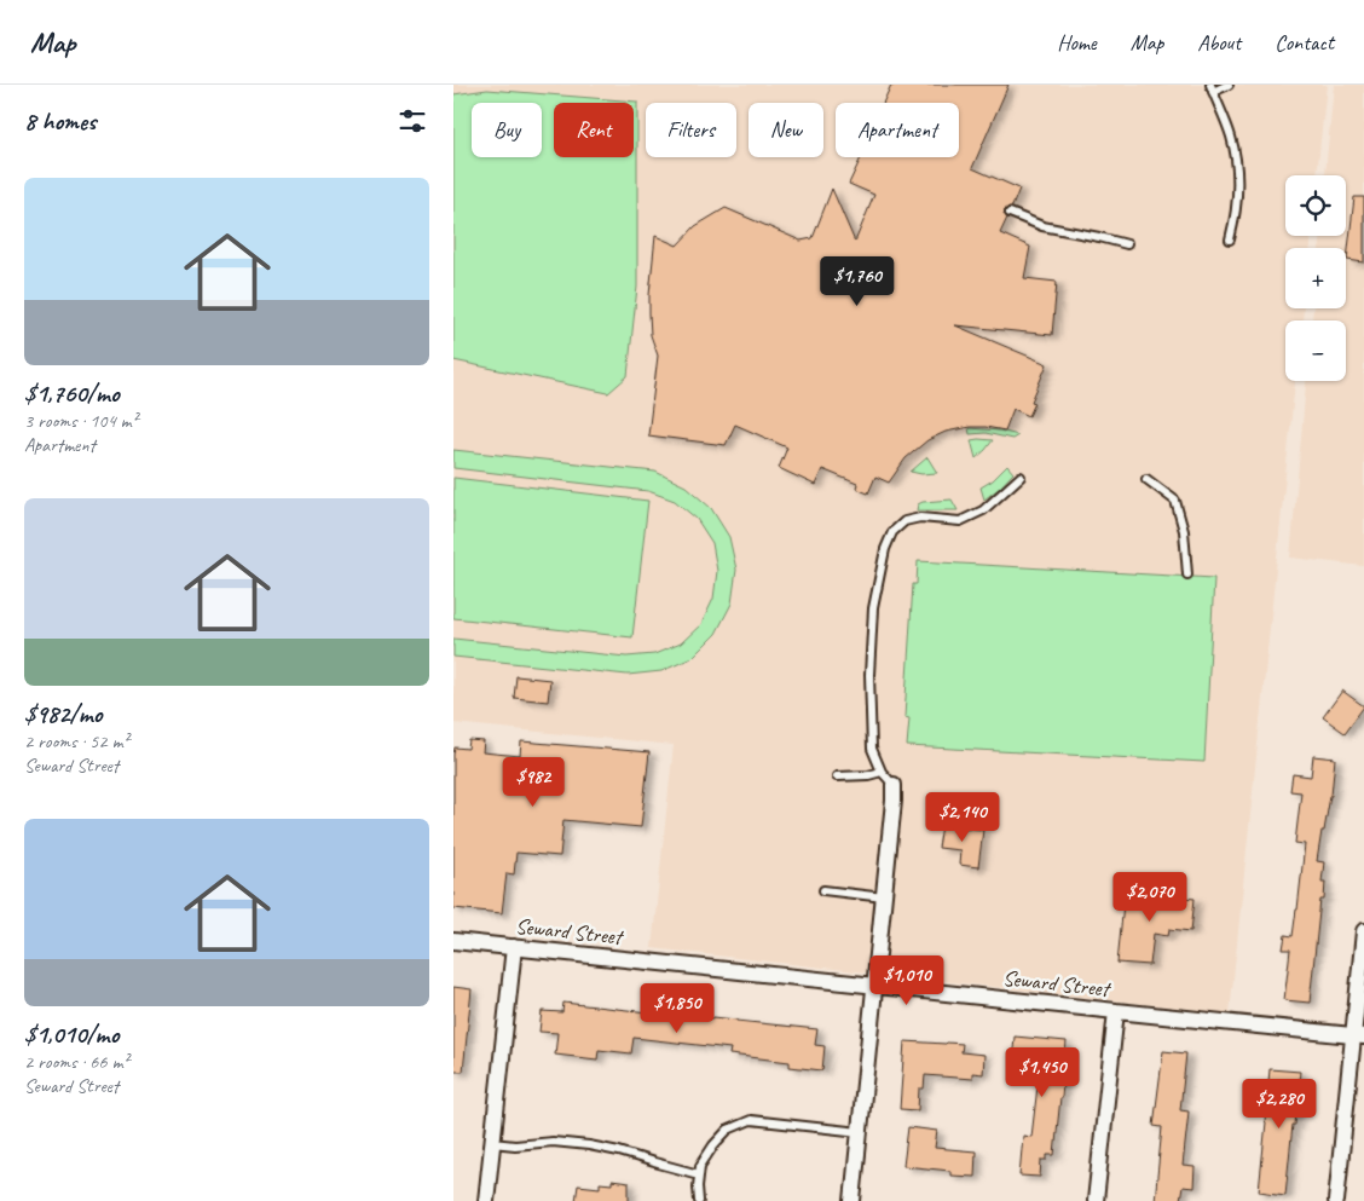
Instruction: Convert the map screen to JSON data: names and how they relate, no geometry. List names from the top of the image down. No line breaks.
{"streets":{"street":["Seward Street"]},"page":{"header":"Map","nav":["Home","Map","About","Contact"],"heading":"8 homes","chip":["Buy","Rent","Filters","New","Apartment"],"list":[{"name":"$1,760/mo","note":"3 rooms · 104 m² · Apartment"},{"name":"$982/mo","note":"2 rooms · 52 m² · Seward Street"},{"name":"$1,010/mo","note":"2 rooms · 66 m² · Seward Street"}],"map_buttons":["+","−"],"price":["$1,760","$982","$2,140","$2,070","$1,010","$1,850","$1,450","$2,280"]}}
